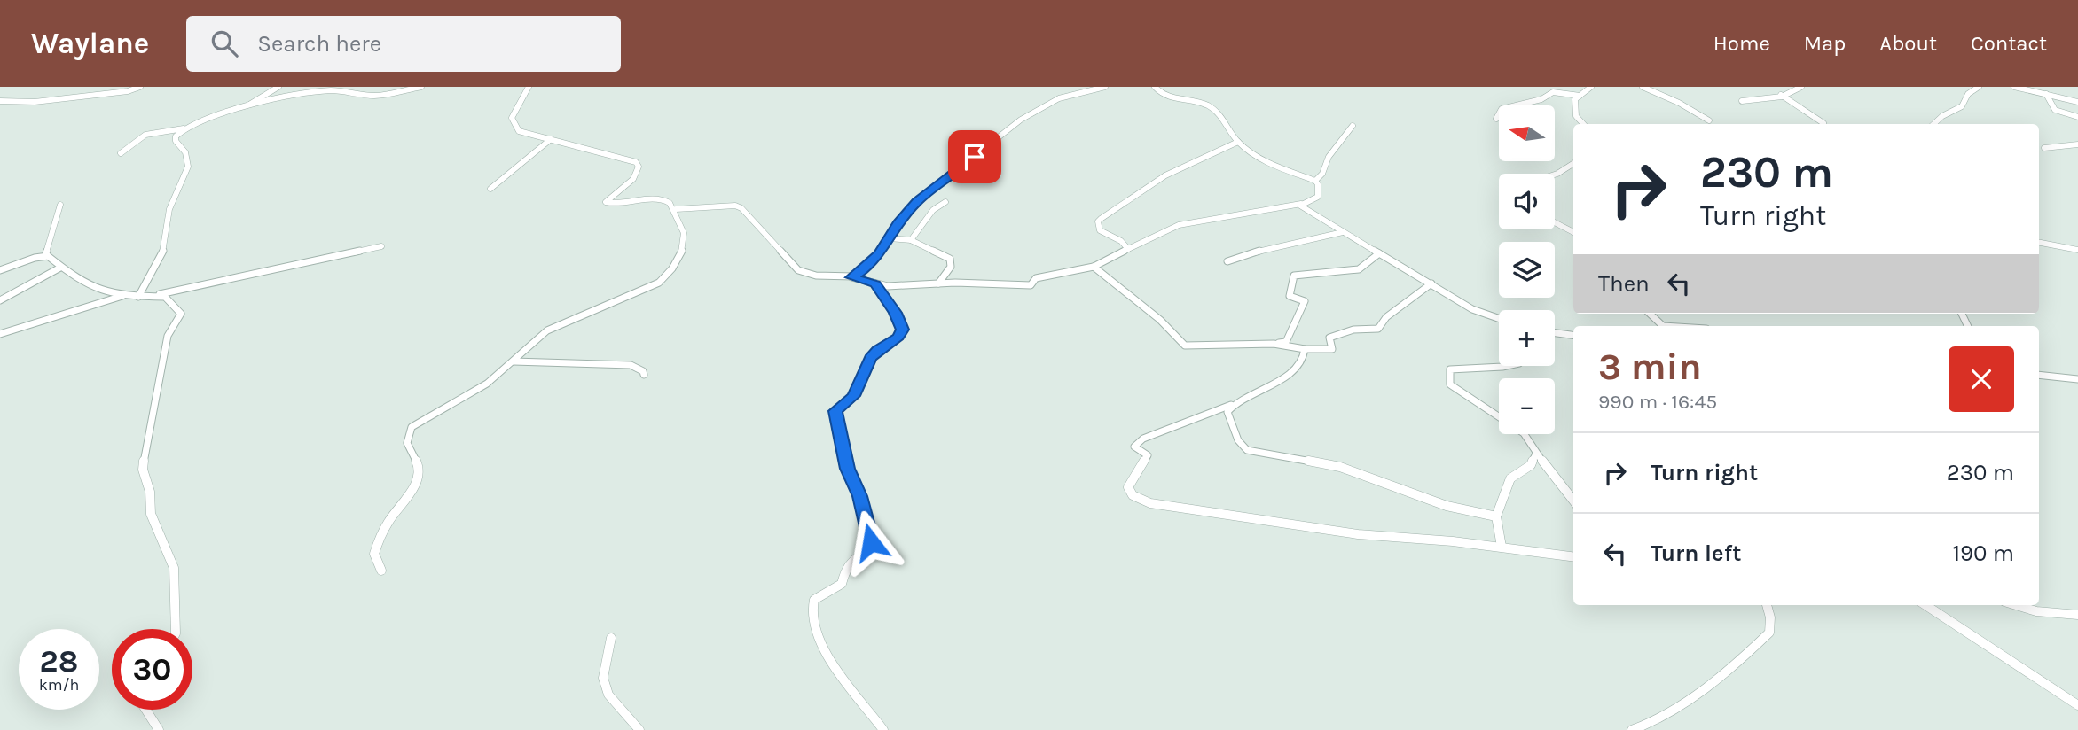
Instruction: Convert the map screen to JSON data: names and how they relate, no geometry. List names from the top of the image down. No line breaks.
{"north":"left","page":{"header":"Waylane","search":"Search here","nav":["Home","Map","About","Contact"],"map_buttons":["+","−"],"turn":["230 m","Turn right"],"then":"Then","heading":["3 min","990 m · 16:45"],"list":[{"name":"Turn right","value":"230 m"},{"name":"Turn left","value":"190 m"}],"speed":"28 km/h","limit":"30"}}
